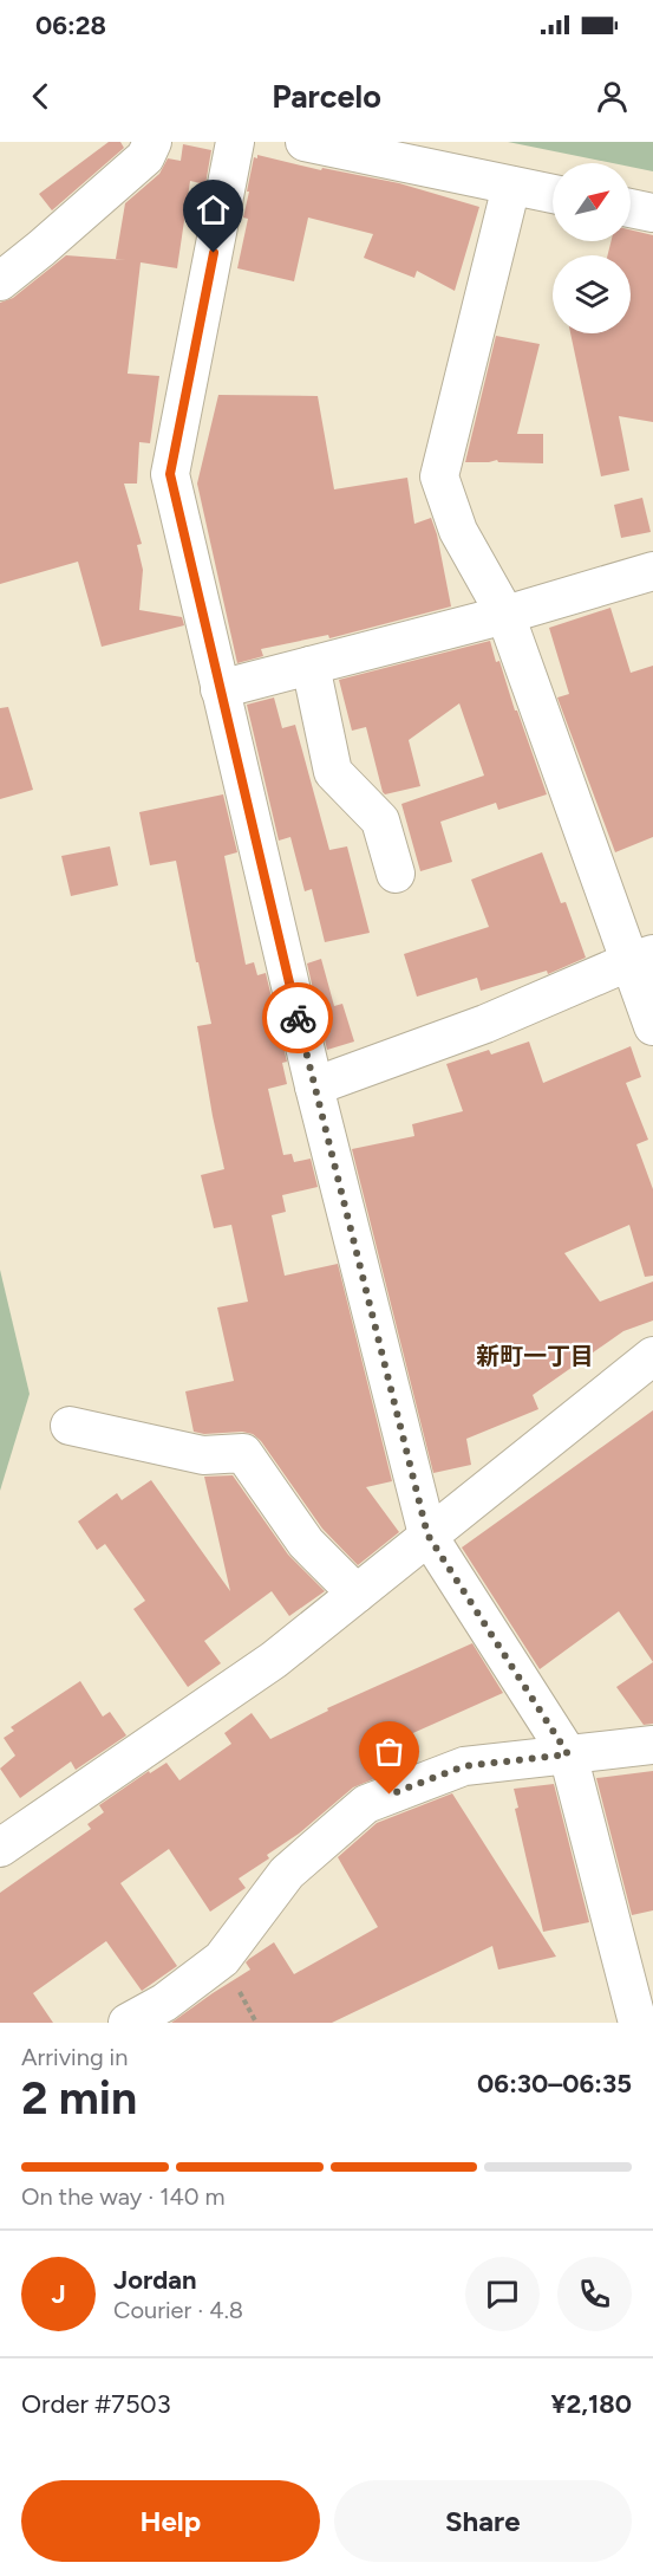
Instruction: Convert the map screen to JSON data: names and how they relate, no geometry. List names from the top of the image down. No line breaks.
{"districts":["新町一丁目"],"north":"top right","page":{"status":"06:28","header":"Parcelo","heading":["2 min","Arriving in","06:30–06:35"],"panel":["Jordan","Courier · 4.8","Order #7503","¥2,180"],"bar":"On the way · 140 m","round":"J","buttons":["Help","Share"]}}
